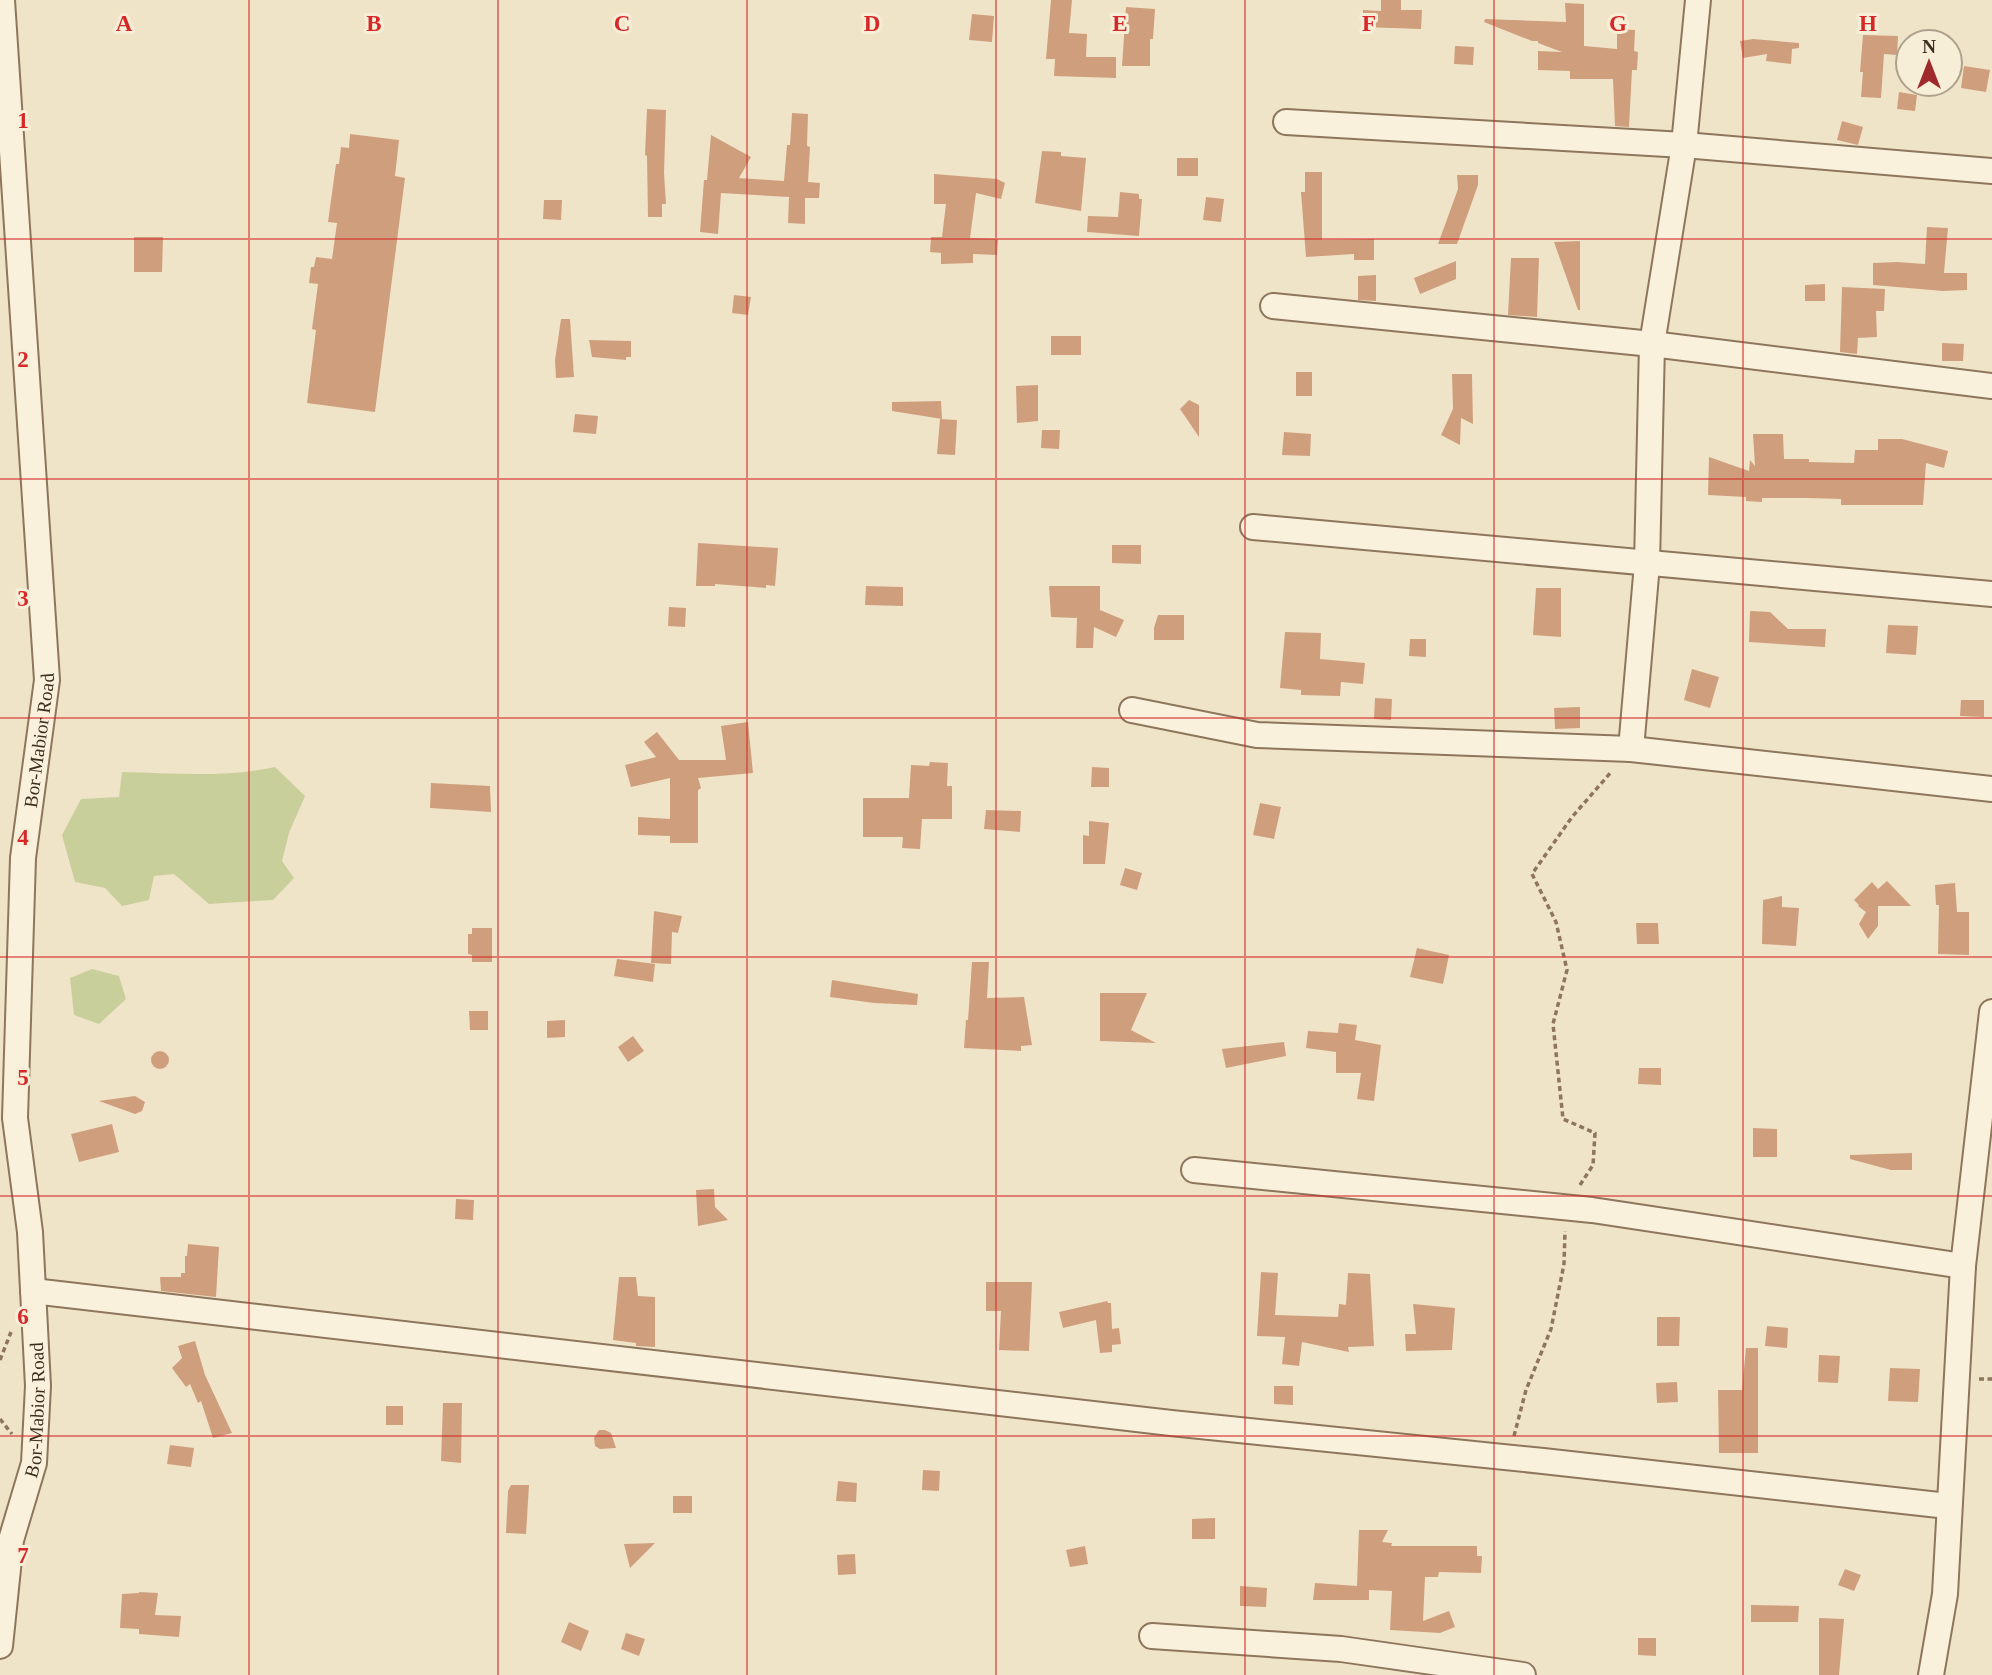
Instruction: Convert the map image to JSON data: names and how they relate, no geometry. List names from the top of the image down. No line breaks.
{"streets":{"street":["Bor-Mabior Road"]},"north":"top","grid":{"columns":["A","B","C","D","E","F","G","H"],"rows":["1","2","3","4","5","6","7"]}}
